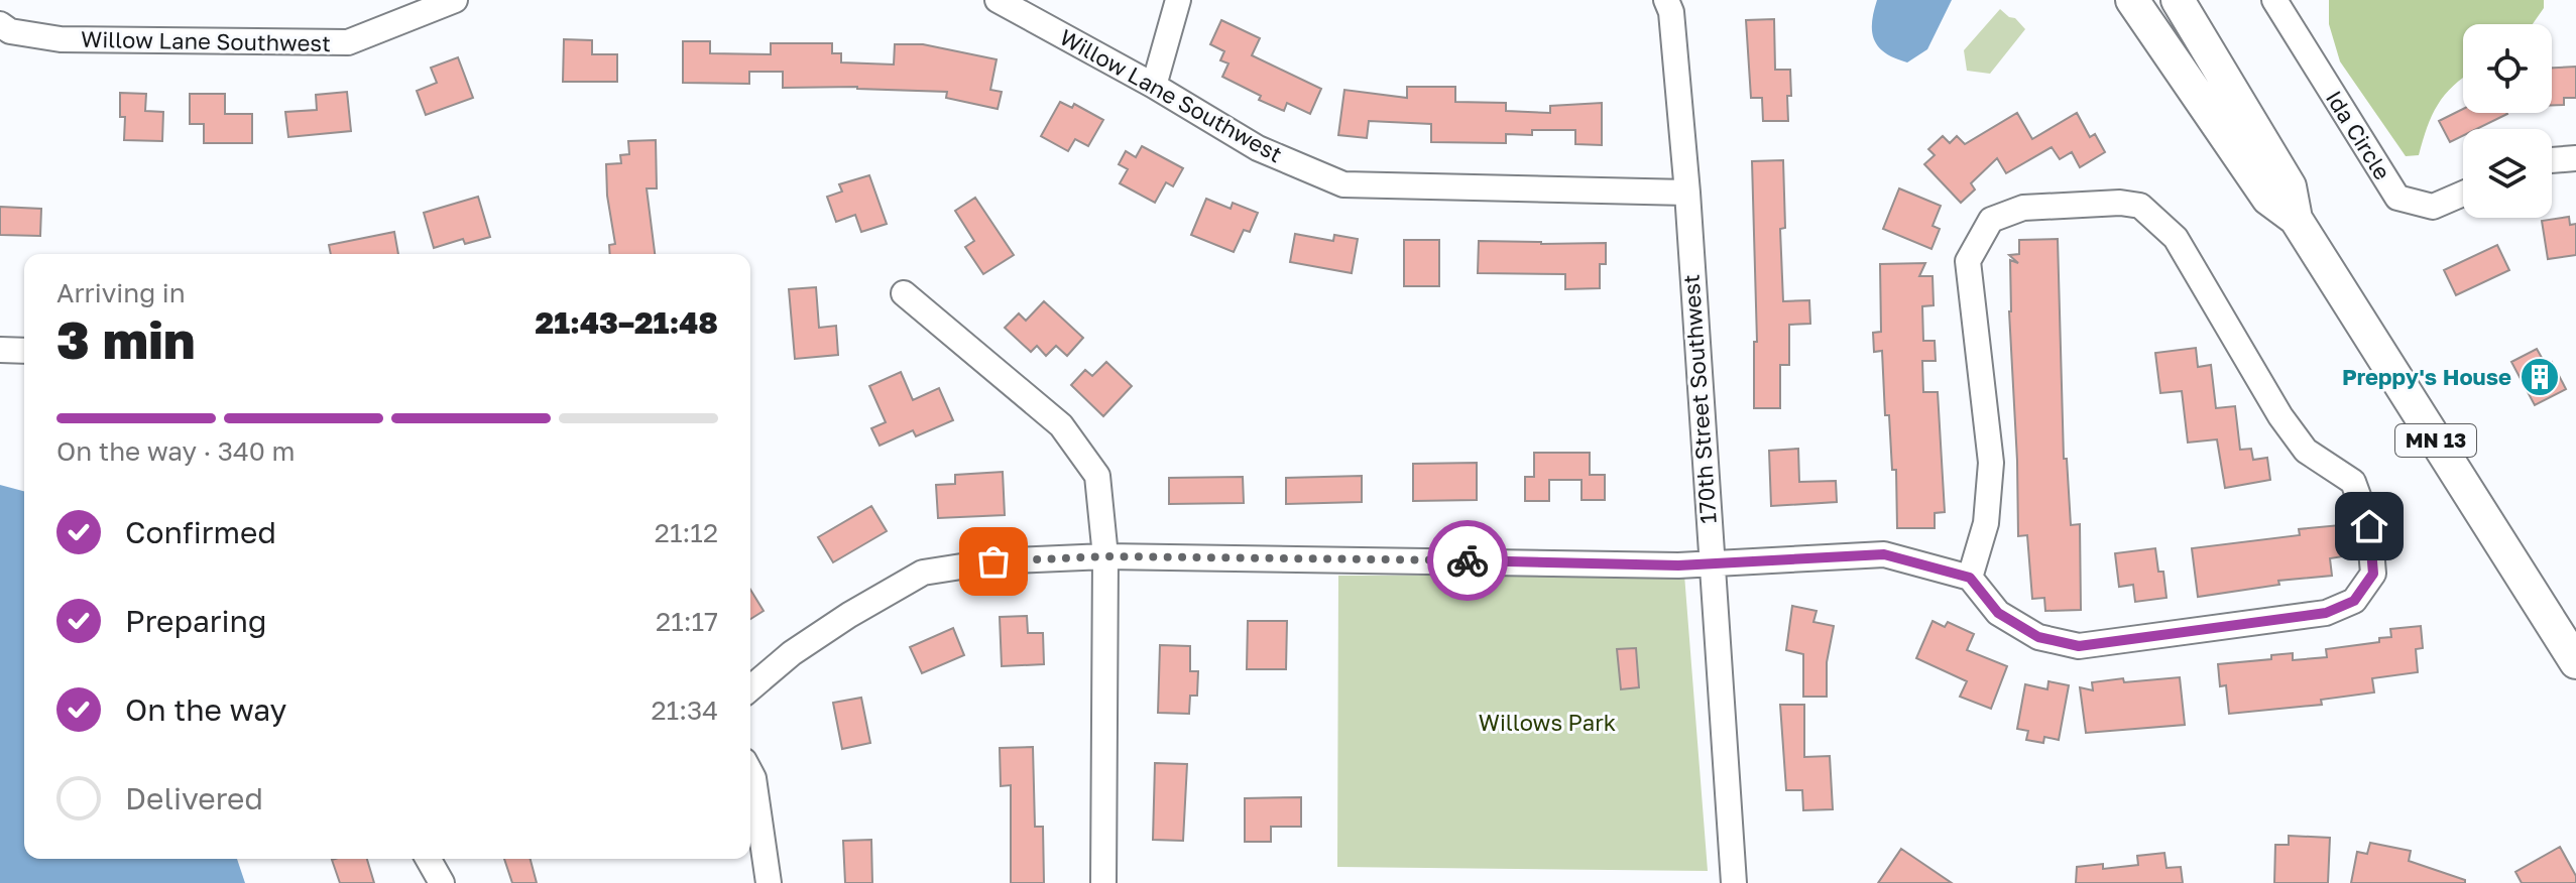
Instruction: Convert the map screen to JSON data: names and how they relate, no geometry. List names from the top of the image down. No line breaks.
{"streets":{"main road":["MN 13"],"street":["Willow Lane Southwest","Ida Circle","170th Street Southwest"]},"crossings":[["Willow Lane Southwest","170th Street Southwest"]],"parks":["Willows Park"],"places":{"building":["Preppy's House"]},"page":{"heading":["3 min","Arriving in","21:43–21:48"],"bar":"On the way · 340 m","list":[["Confirmed","21:12"],["Preparing","21:17"],["On the way","21:34"],"Delivered"]}}
